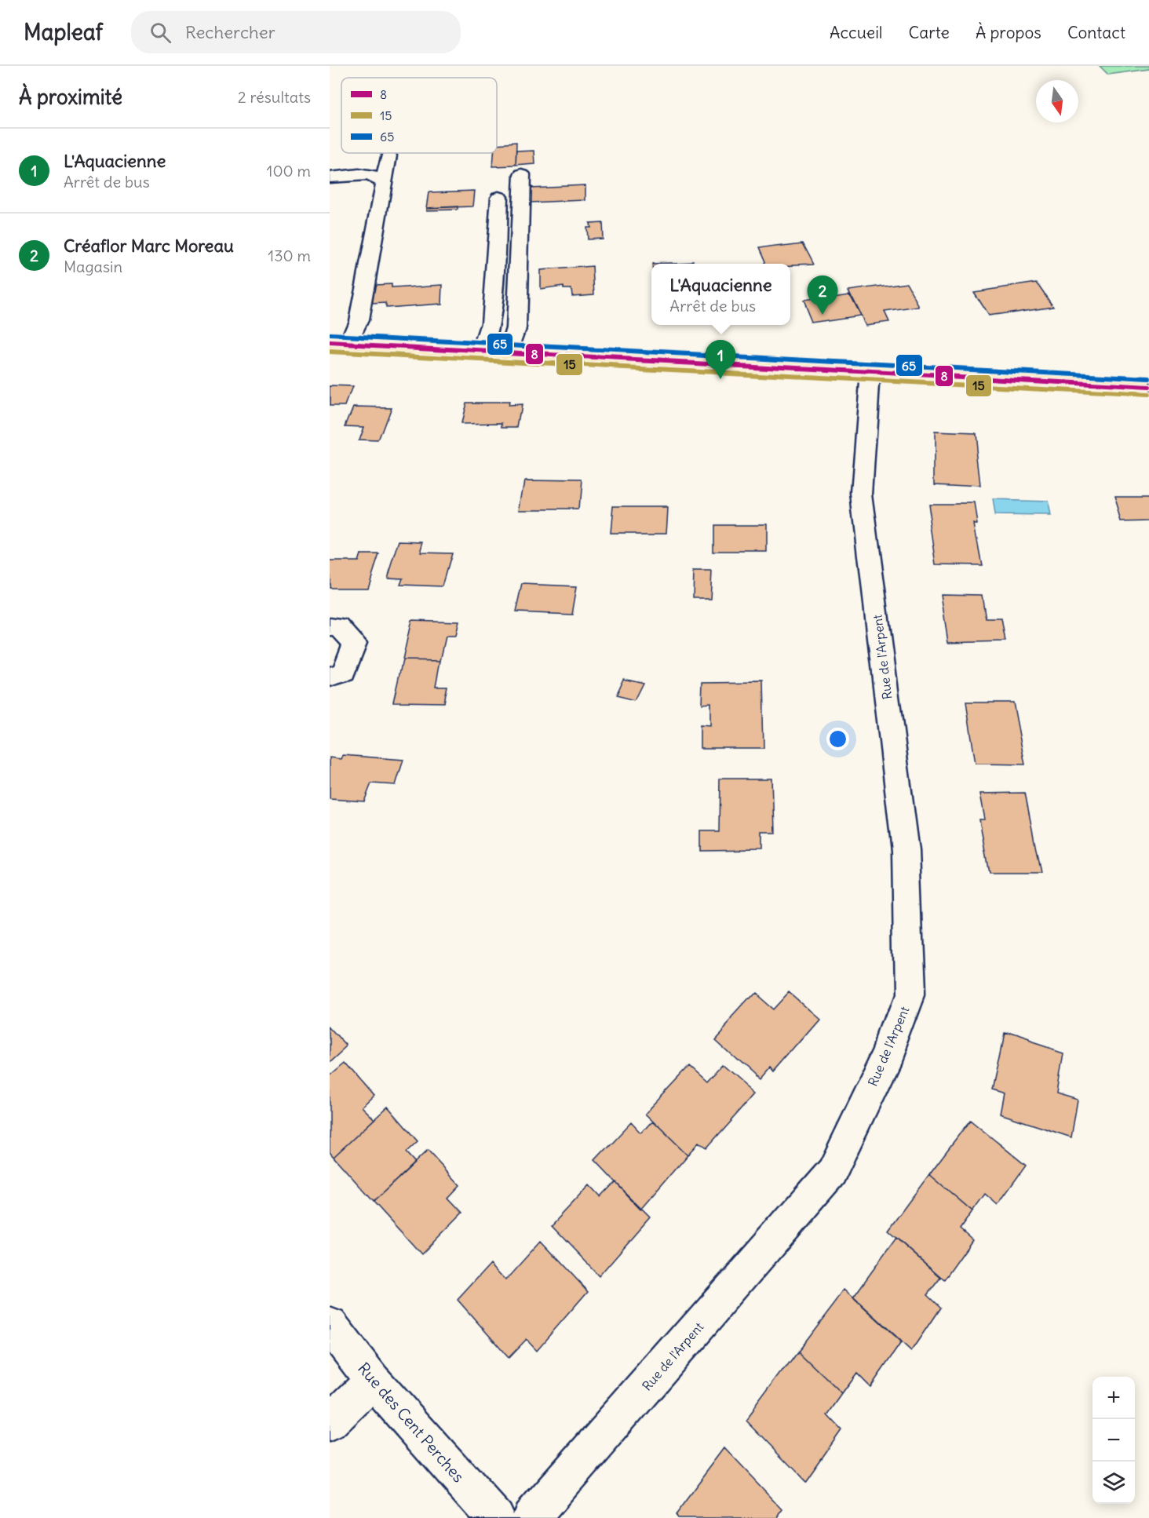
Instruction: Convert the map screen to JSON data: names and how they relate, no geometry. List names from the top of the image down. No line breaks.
{"streets":{"street":["Rue de l'Arpent","Rue des Cent Perches"]},"lines":["transit line 65","transit line 8","transit line 15"],"legend":["8","15","65"],"north":"bottom","page":{"header":"Mapleaf","search":"Rechercher","nav":["Accueil","Carte","À propos","Contact"],"heading":["À proximité","2 résultats"],"list":[{"mark":"1","name":"L'Aquacienne","note":"Arrêt de bus","value":"100 m"},{"mark":"2","name":"Créaflor Marc Moreau","note":"Magasin","value":"130 m"}],"popup":["L'Aquacienne","Arrêt de bus"],"pins":["2","1"],"map_buttons":["+","−"]}}
